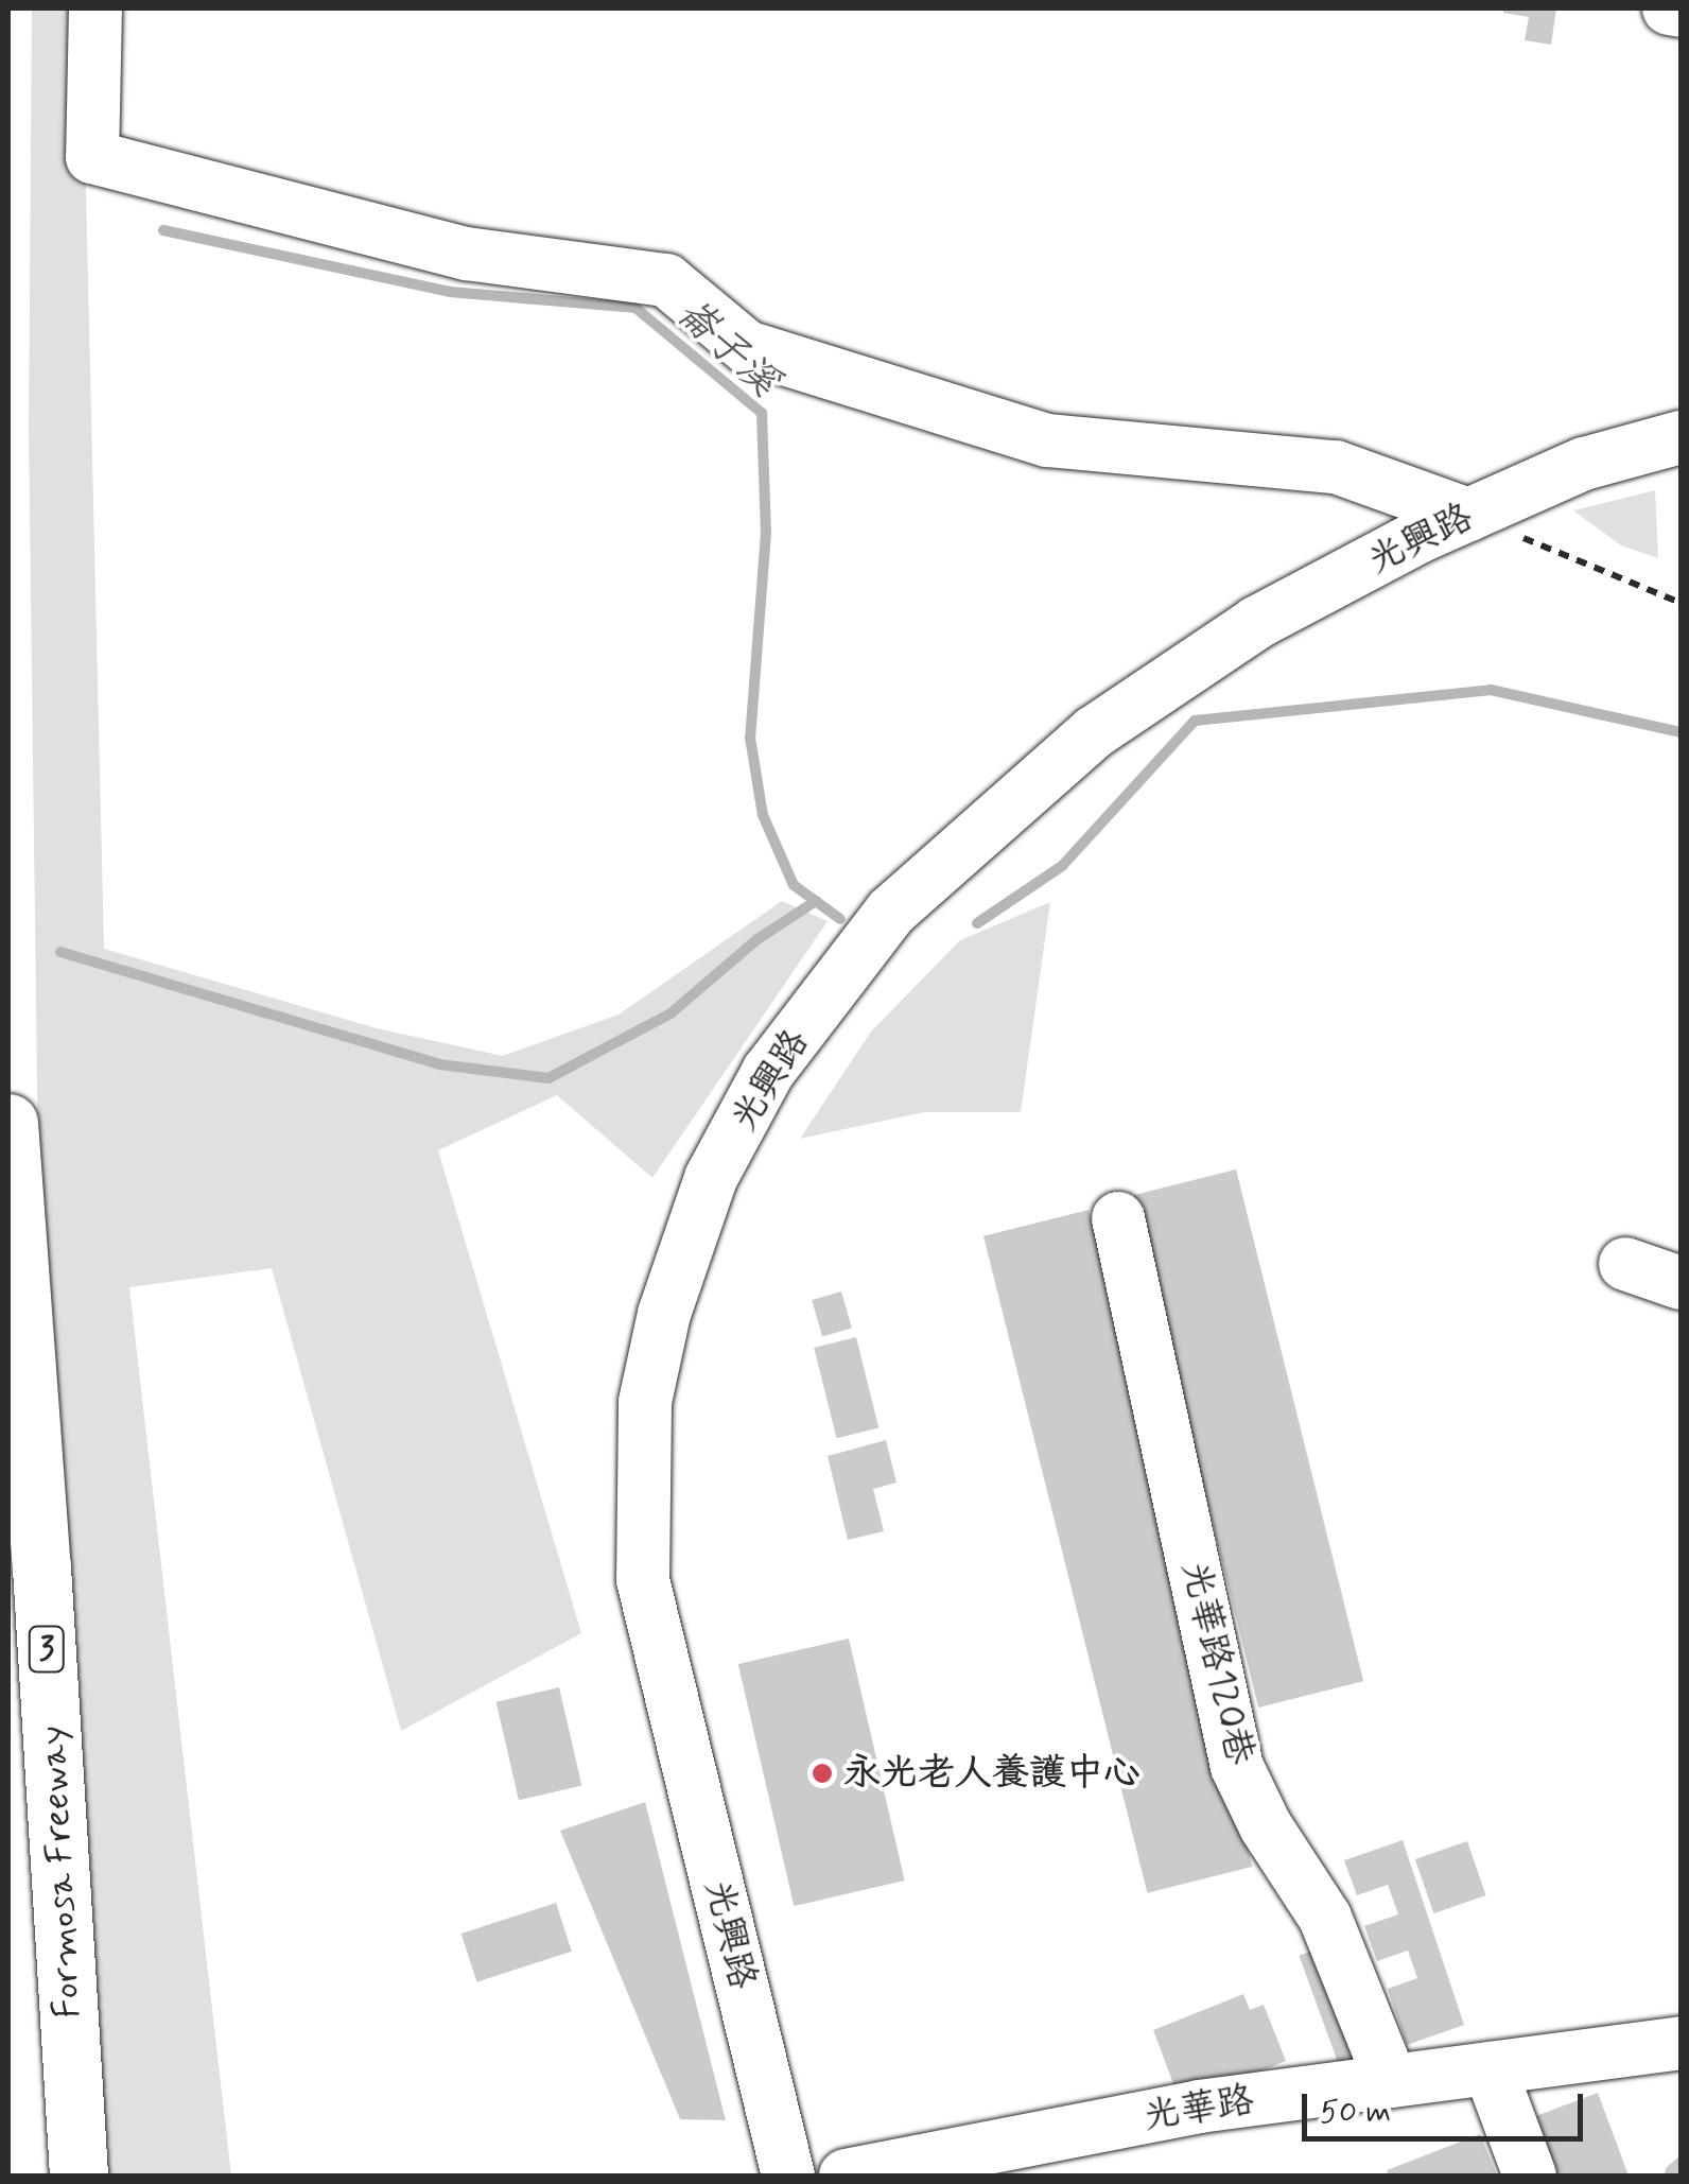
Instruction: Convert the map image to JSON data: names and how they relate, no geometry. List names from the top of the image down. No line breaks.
{"streets":{"highway":["3","Formosa Freeway"],"street":["光興路","光華路120巷","光華路"]},"crossings":[["光華路120巷","光華路"]],"water":["崙子溪"],"places":["永光老人養護中心"],"scale_bar":"50 m"}
